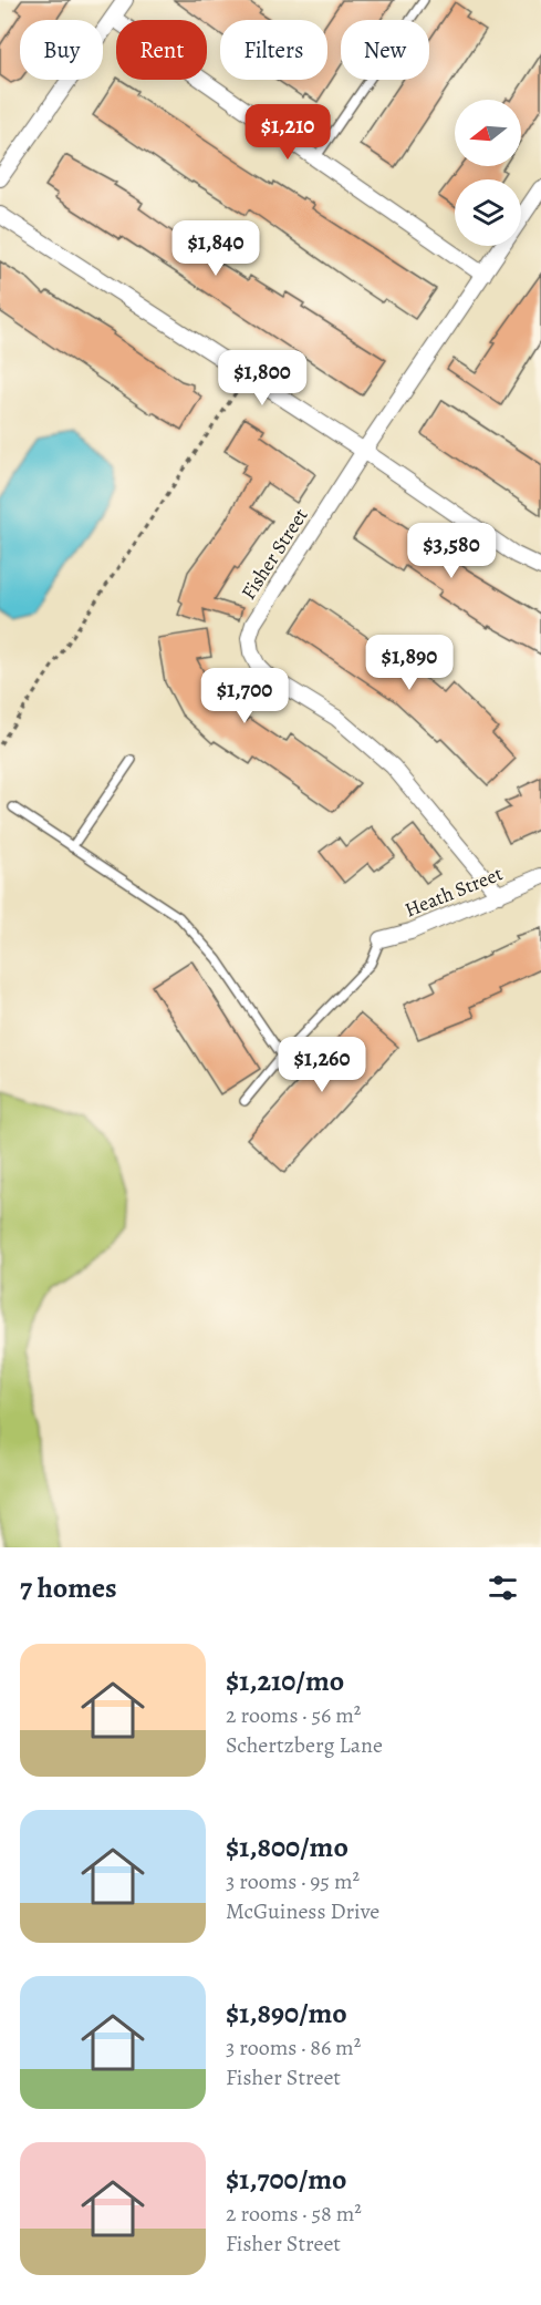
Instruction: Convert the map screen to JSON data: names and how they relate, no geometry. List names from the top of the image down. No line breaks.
{"streets":{"street":["Fisher Street","Heath Street"]},"crossings":[["Fisher Street","Heath Street"]],"north":"left","page":{"chip":["Buy","Rent","Filters","New"],"price":["$1,210","$1,840","$1,800","$3,580","$1,890","$1,700","$1,260"],"heading":"7 homes","list":[{"name":"$1,210/mo","note":"2 rooms · 56 m² · Schertzberg Lane"},{"name":"$1,800/mo","note":"3 rooms · 95 m² · McGuiness Drive"},{"name":"$1,890/mo","note":"3 rooms · 86 m² · Fisher Street"},{"name":"$1,700/mo","note":"2 rooms · 58 m² · Fisher Street"}]}}
